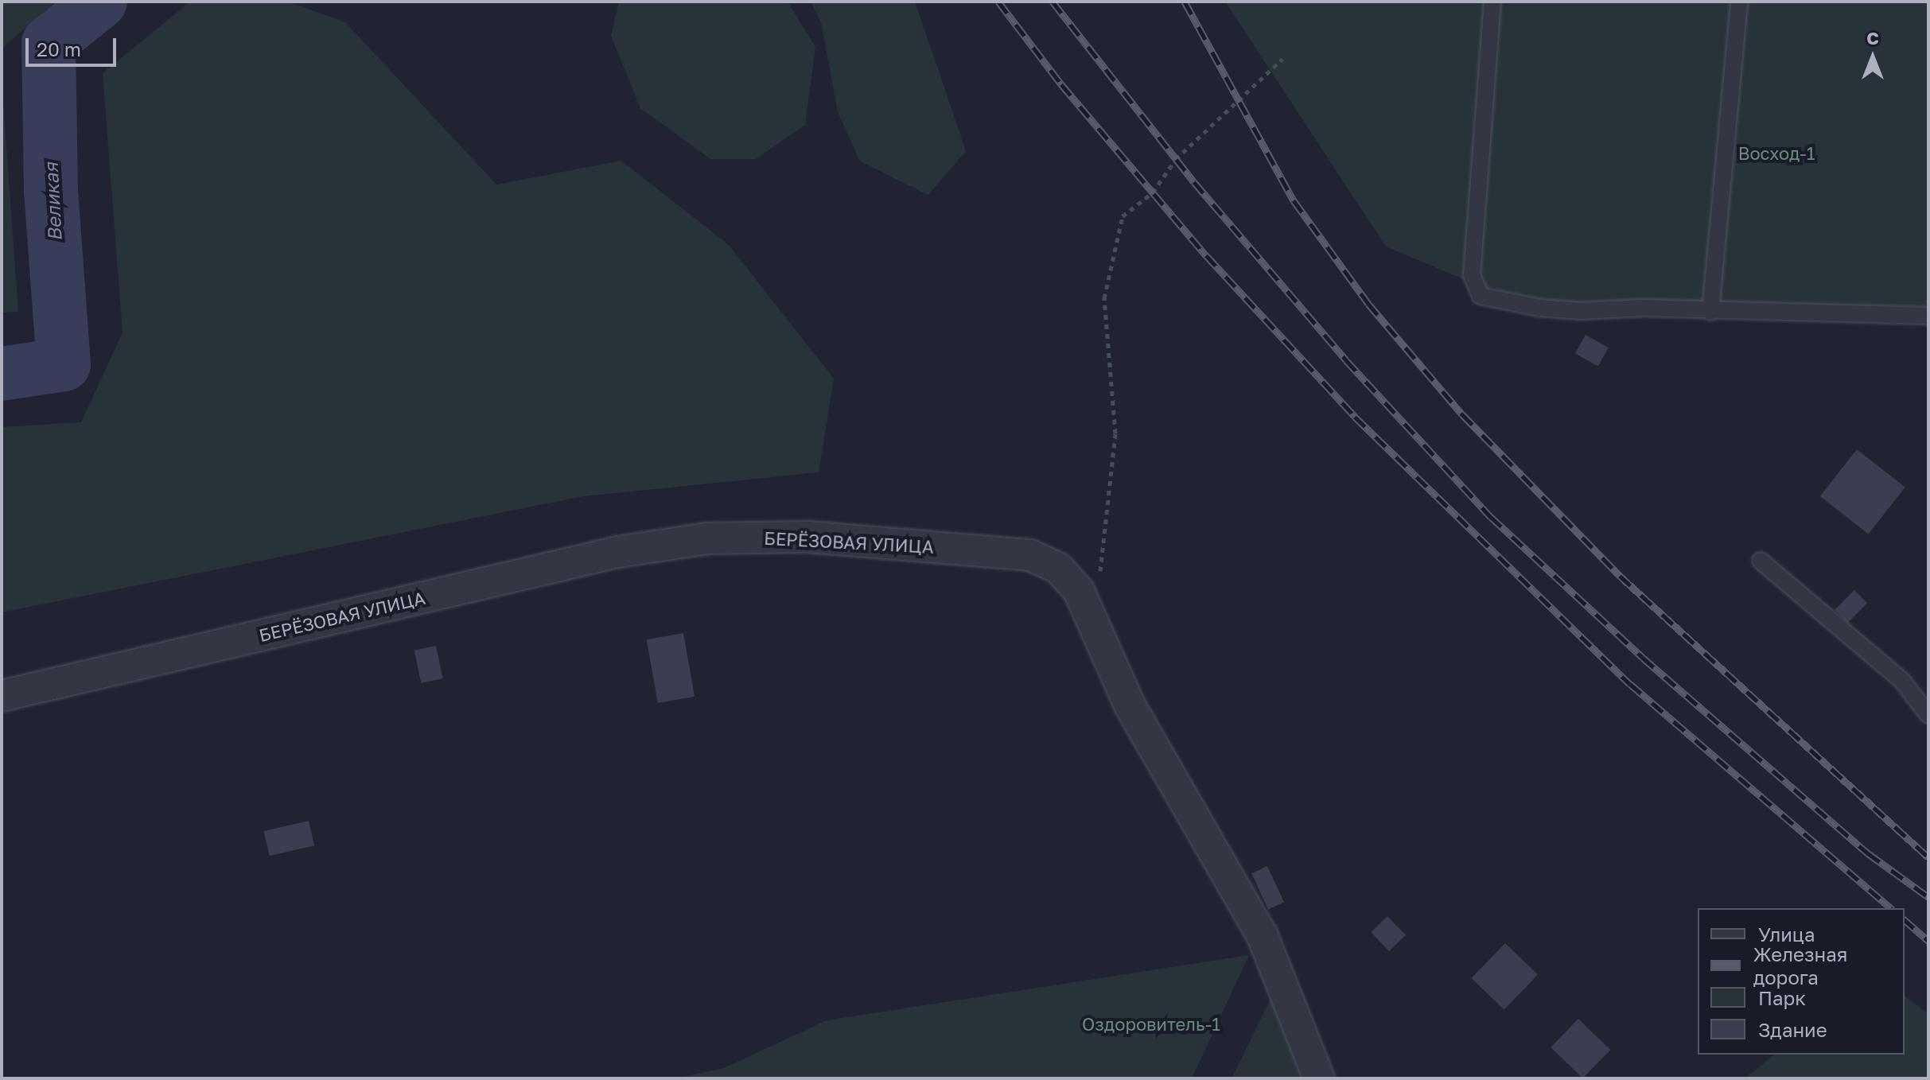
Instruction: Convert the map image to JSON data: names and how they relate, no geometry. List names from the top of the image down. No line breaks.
{"streets":{"street":["БЕРЁЗОВАЯ УЛИЦА"]},"water":["Великая"],"parks":["Восход-1","Оздоровитель-1"],"legend":["Улица","Железная дорога","Парк","Здание"],"scale_bar":"20 m","north":"top"}
